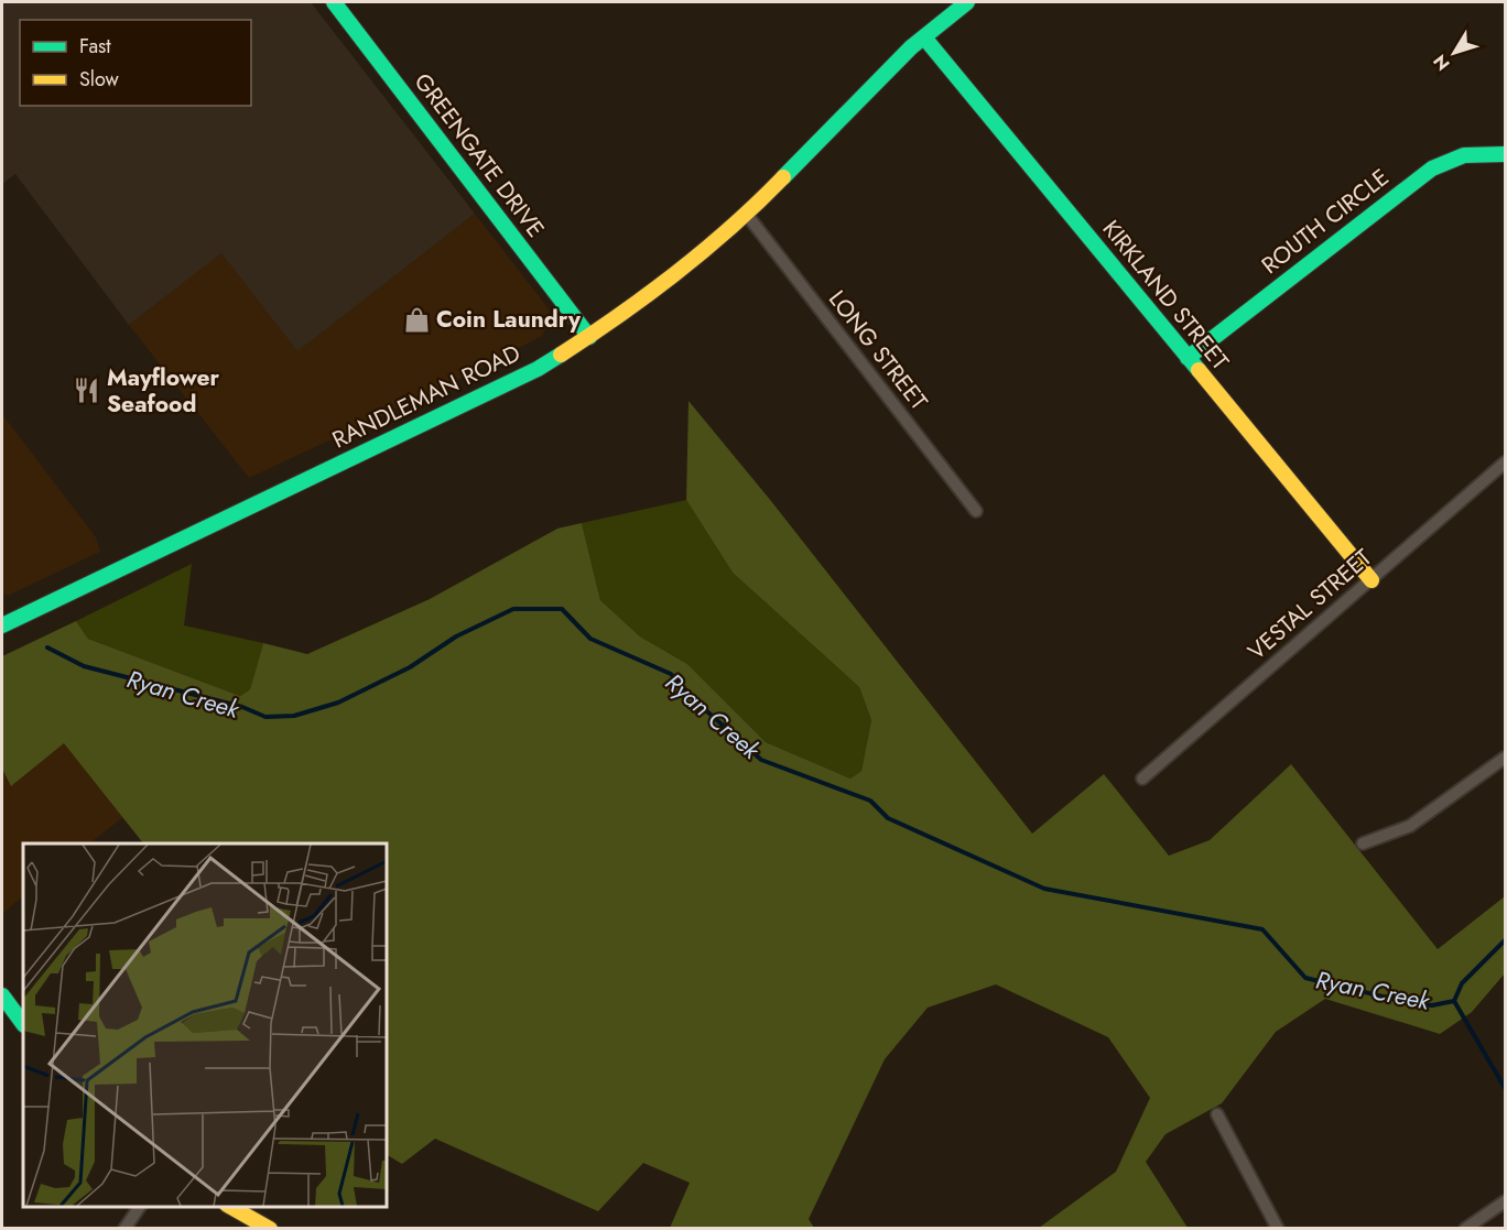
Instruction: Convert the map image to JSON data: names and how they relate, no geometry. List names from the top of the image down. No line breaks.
{"streets":{"street":["GREENGATE DRIVE","ROUTH CIRCLE","KIRKLAND STREET","LONG STREET","RANDLEMAN ROAD","VESTAL STREET"]},"crossings":[["GREENGATE DRIVE","RANDLEMAN ROAD"],["ROUTH CIRCLE","KIRKLAND STREET"],["KIRKLAND STREET","RANDLEMAN ROAD"],["KIRKLAND STREET","VESTAL STREET"],["LONG STREET","RANDLEMAN ROAD"]],"water":["Ryan Creek"],"places":{"shop":["Coin Laundry"],"restaurant":["Mayflower Seafood"]},"legend":["Fast","Slow"],"north":"bottom left"}
